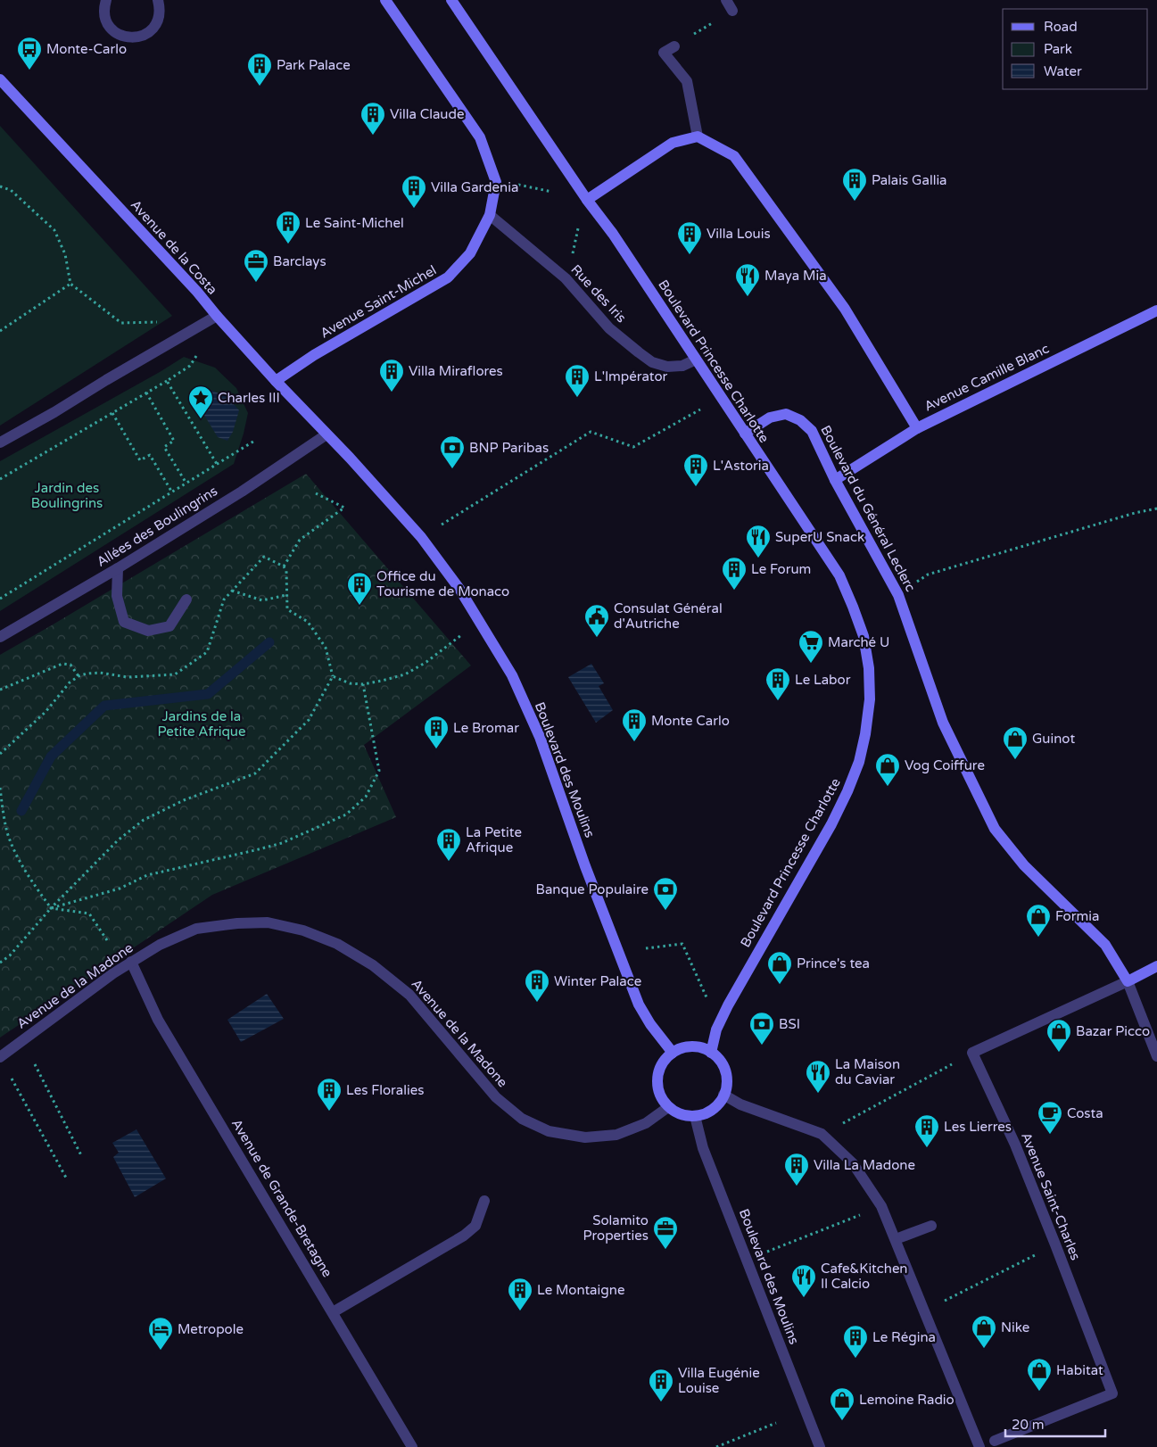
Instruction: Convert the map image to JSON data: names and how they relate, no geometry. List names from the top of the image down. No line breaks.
{"streets":{"main road":["Avenue de la Costa","Avenue Saint-Michel","Boulevard Princesse Charlotte","Avenue Camille Blanc","Boulevard du Général Leclerc","Boulevard des Moulins"],"street":["Rue des Iris","Allées des Boulingrins","Avenue de la Madone","Avenue Saint-Charles","Avenue de Grande-Bretagne"]},"crossings":[["Avenue de la Costa","Avenue Saint-Michel"],["Avenue de la Costa","Allées des Boulingrins"],["Avenue de la Costa","Boulevard des Moulins"],["Rue des Iris","Avenue Saint-Michel"],["Rue des Iris","Boulevard Princesse Charlotte"],["Boulevard Princesse Charlotte","Boulevard du Général Leclerc"],["Boulevard Princesse Charlotte","Boulevard des Moulins"],["Boulevard Princesse Charlotte","Avenue de la Madone"],["Avenue Camille Blanc","Boulevard du Général Leclerc"],["Allées des Boulingrins","Boulevard des Moulins"],["Boulevard des Moulins","Avenue de la Madone"],["Avenue de la Madone","Avenue de Grande-Bretagne"]],"parks":["Jardin des Boulingrins","Jardins de la Petite Afrique"],"places":{"bus stop":["Monte-Carlo"],"building":["Park Palace","Villa Claude","Palais Gallia","Villa Gardenia","Le Saint-Michel","Villa Louis","Villa Miraflores","L'Impérator","L'Astoria","Le Forum","Office du Tourisme de Monaco","Le Labor","Monte Carlo","Le Bromar","La Petite Afrique","Winter Palace","Les Floralies","Les Lierres","Villa La Madone","Le Montaigne","Le Régina","Villa Eugénie Louise"],"office":["Barclays","Solamito Properties"],"restaurant":["Maya Mia","SuperU Snack","La Maison du Caviar","Cafe&Kitchen Il Calcio"],"place":["Charles III"],"bank":["BNP Paribas","Banque Populaire","BSI"],"public building":["Consulat Général d'Autriche"],"supermarket":["Marché U"],"shop":["Guinot","Vog Coiffure","Formia","Prince's tea","Bazar Picco","Nike","Habitat","Lemoine Radio"],"cafe":["Costa"],"hotel":["Metropole"]},"legend":["Road","Park","Water"],"scale_bar":"20 m"}
